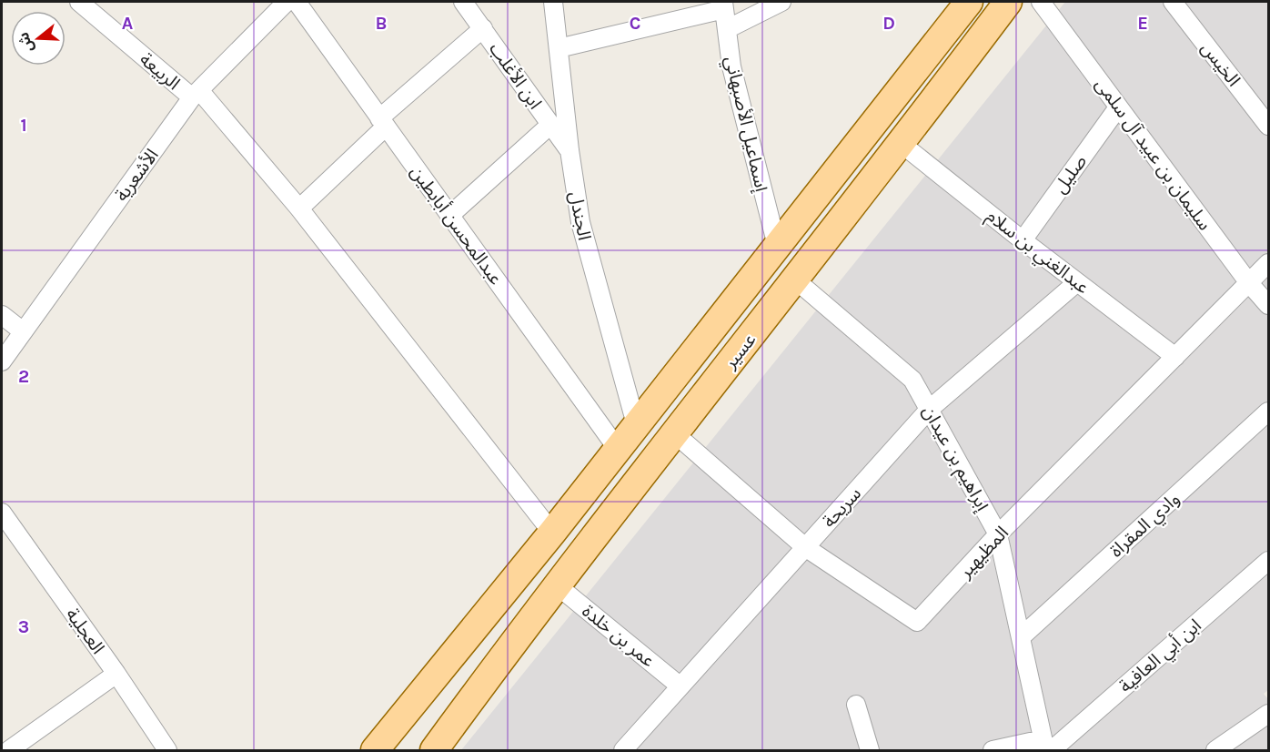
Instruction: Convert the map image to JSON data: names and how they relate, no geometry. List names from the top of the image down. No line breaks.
{"streets":{"main road":["عسير"],"street":["الخيس","الربيعة","ابن الأغلب","إسماعيل الأصبهاني","سليمان بن عبيد آل سلمى","صليل","الأشعرية","الجندل","عبدالمحسن أبابطين","عبدالغني بن سلام","إبراهيم بن عيدان","سريحة","وادي المقراة","المظيهير","العجلية","عمر بن خلدة","ابن أبي العافية"]},"crossings":[["الربيعة","الأشعرية"],["ابن الأغلب","الجندل"],["سليمان بن عبيد آل سلمى","صليل"],["سليمان بن عبيد آل سلمى","المظيهير"],["صليل","عبدالغني بن سلام"],["عبدالغني بن سلام","عسير"],["عبدالغني بن سلام","سريحة"],["عبدالغني بن سلام","المظيهير"],["عسير","إبراهيم بن عيدان"],["عسير","المظيهير"],["عسير","عمر بن خلدة"],["إبراهيم بن عيدان","سريحة"],["إبراهيم بن عيدان","وادي المقراة"],["إبراهيم بن عيدان","المظيهير"],["إبراهيم بن عيدان","ابن أبي العافية"],["سريحة","المظيهير"],["سريحة","عمر بن خلدة"]],"north":"left","grid":{"columns":["A","B","C","D","E"],"rows":["1","2","3"]}}
